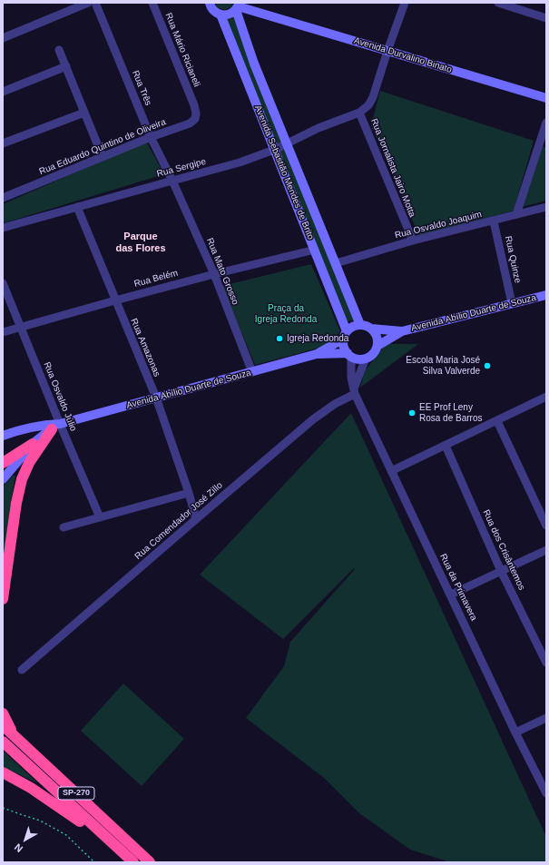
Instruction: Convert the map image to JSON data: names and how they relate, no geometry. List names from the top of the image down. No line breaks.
{"streets":{"highway":["SP-270"],"main road":["Avenida Durvalino Binato","Avenida Sebastião Mendes de Brito","Avenida Abílio Duarte de Souza"],"street":["Rua Mário Ricianeli","Rua Três","Rua Eduardo Quintino de Oliveira","Rua Sergipe","Rua Jornalista Jairo Motta","Rua Osvaldo Joaquim","Rua Quinze","Rua Mato Grosso","Rua Belém","Rua Amazonas","Rua Osvaldo Júlio","Rua Comendador José Zillo","Rua dos Crisântemos","Rua da Primavera"]},"crossings":[["Rua Mário Ricianeli","Rua Eduardo Quintino de Oliveira"],["Avenida Durvalino Binato","Rua Jornalista Jairo Motta"],["Avenida Durvalino Binato","Avenida Sebastião Mendes de Brito"],["Rua Três","Rua Eduardo Quintino de Oliveira"],["Rua Três","Rua Sergipe"],["Rua Três","Rua Mato Grosso"],["Rua Sergipe","Rua Jornalista Jairo Motta"],["Rua Sergipe","Avenida Sebastião Mendes de Brito"],["Rua Sergipe","Rua Mato Grosso"],["Rua Sergipe","Rua Amazonas"],["Rua Jornalista Jairo Motta","Rua Osvaldo Joaquim"],["Avenida Sebastião Mendes de Brito","Rua Osvaldo Joaquim"],["Avenida Sebastião Mendes de Brito","Rua Belém"],["Avenida Sebastião Mendes de Brito","Avenida Abílio Duarte de Souza"],["Avenida Sebastião Mendes de Brito","Rua da Primavera"],["Rua Osvaldo Joaquim","Rua Quinze"],["Rua Quinze","Avenida Abílio Duarte de Souza"],["Rua Mato Grosso","Rua Belém"],["Rua Mato Grosso","Avenida Abílio Duarte de Souza"],["Rua Belém","Rua Amazonas"],["Rua Belém","Rua Osvaldo Júlio"],["Avenida Abílio Duarte de Souza","Rua Amazonas"],["Avenida Abílio Duarte de Souza","Rua Osvaldo Júlio"],["Avenida Abílio Duarte de Souza","Rua da Primavera"],["Rua Amazonas","Rua Comendador José Zillo"],["Rua Comendador José Zillo","Rua da Primavera"]],"districts":["Parque das Flores"],"parks":["Praça da Igreja Redonda"],"places":["Igreja Redonda","Escola Maria José Silva Valverde","EE Prof Leny Rosa de Barros"],"north":"bottom left"}
